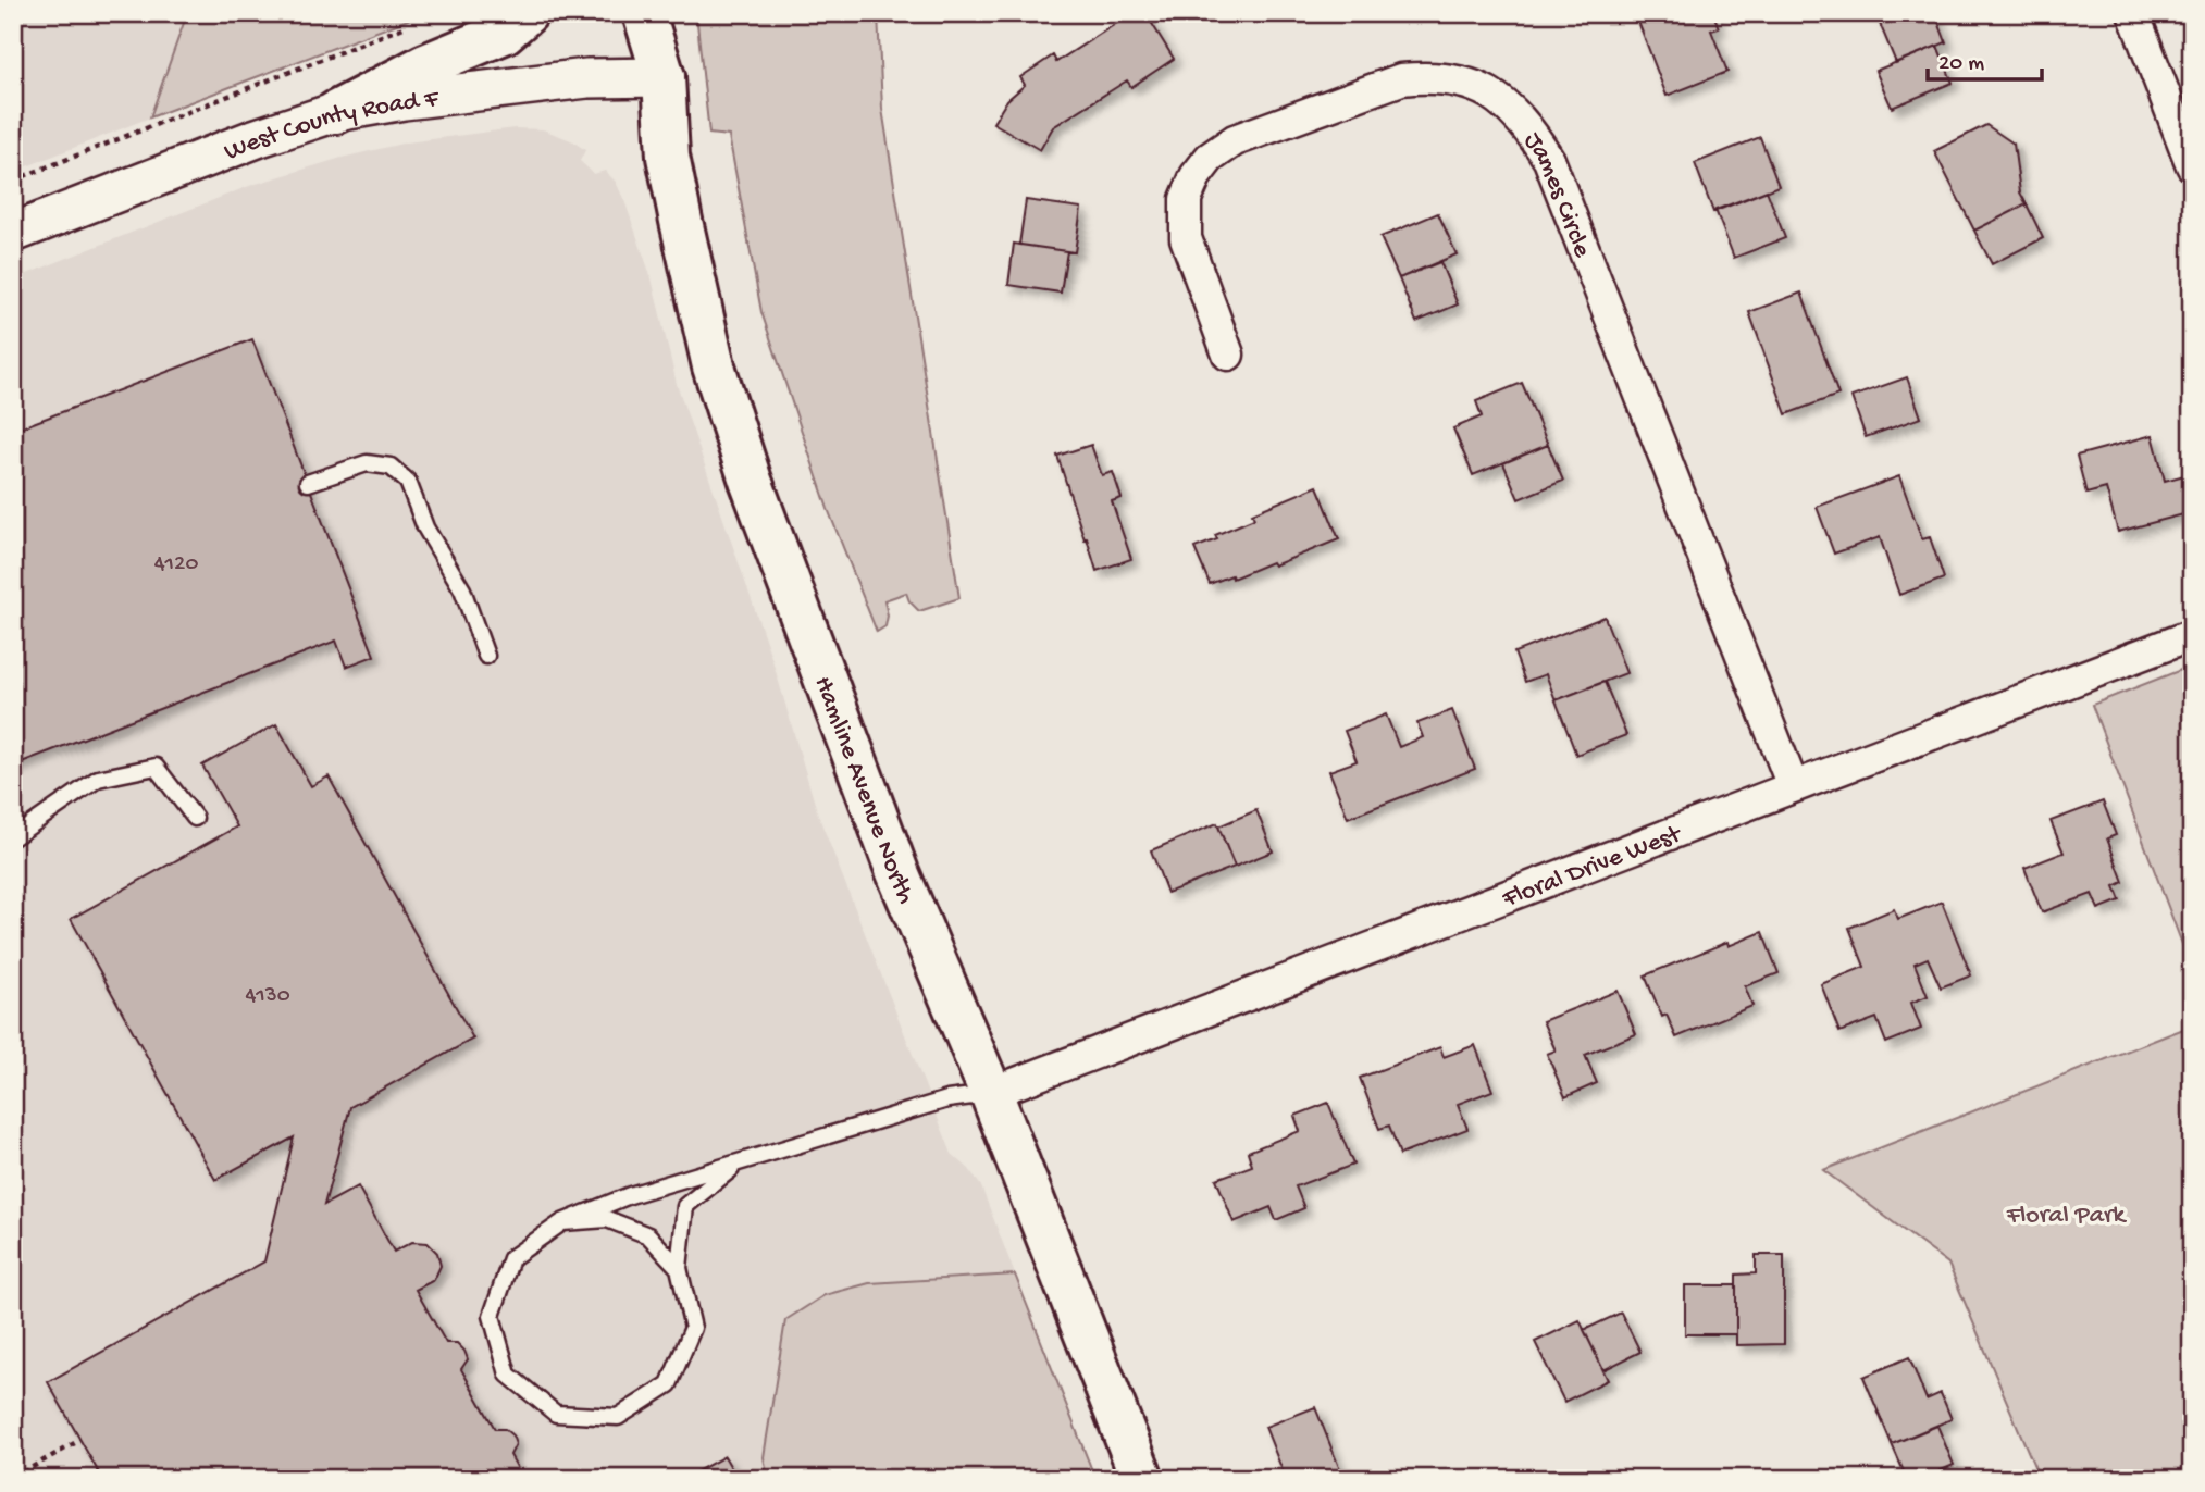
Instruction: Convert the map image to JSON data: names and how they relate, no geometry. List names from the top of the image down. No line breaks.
{"streets":{"main road":["Hamline Avenue North"],"street":["West County Road F","James Circle","Floral Drive West"]},"crossings":[["West County Road F","Hamline Avenue North"],["James Circle","Floral Drive West"],["Hamline Avenue North","Floral Drive West"]],"parks":["Floral Park"],"house_numbers":["4120","4130"],"scale_bar":"20 m"}
